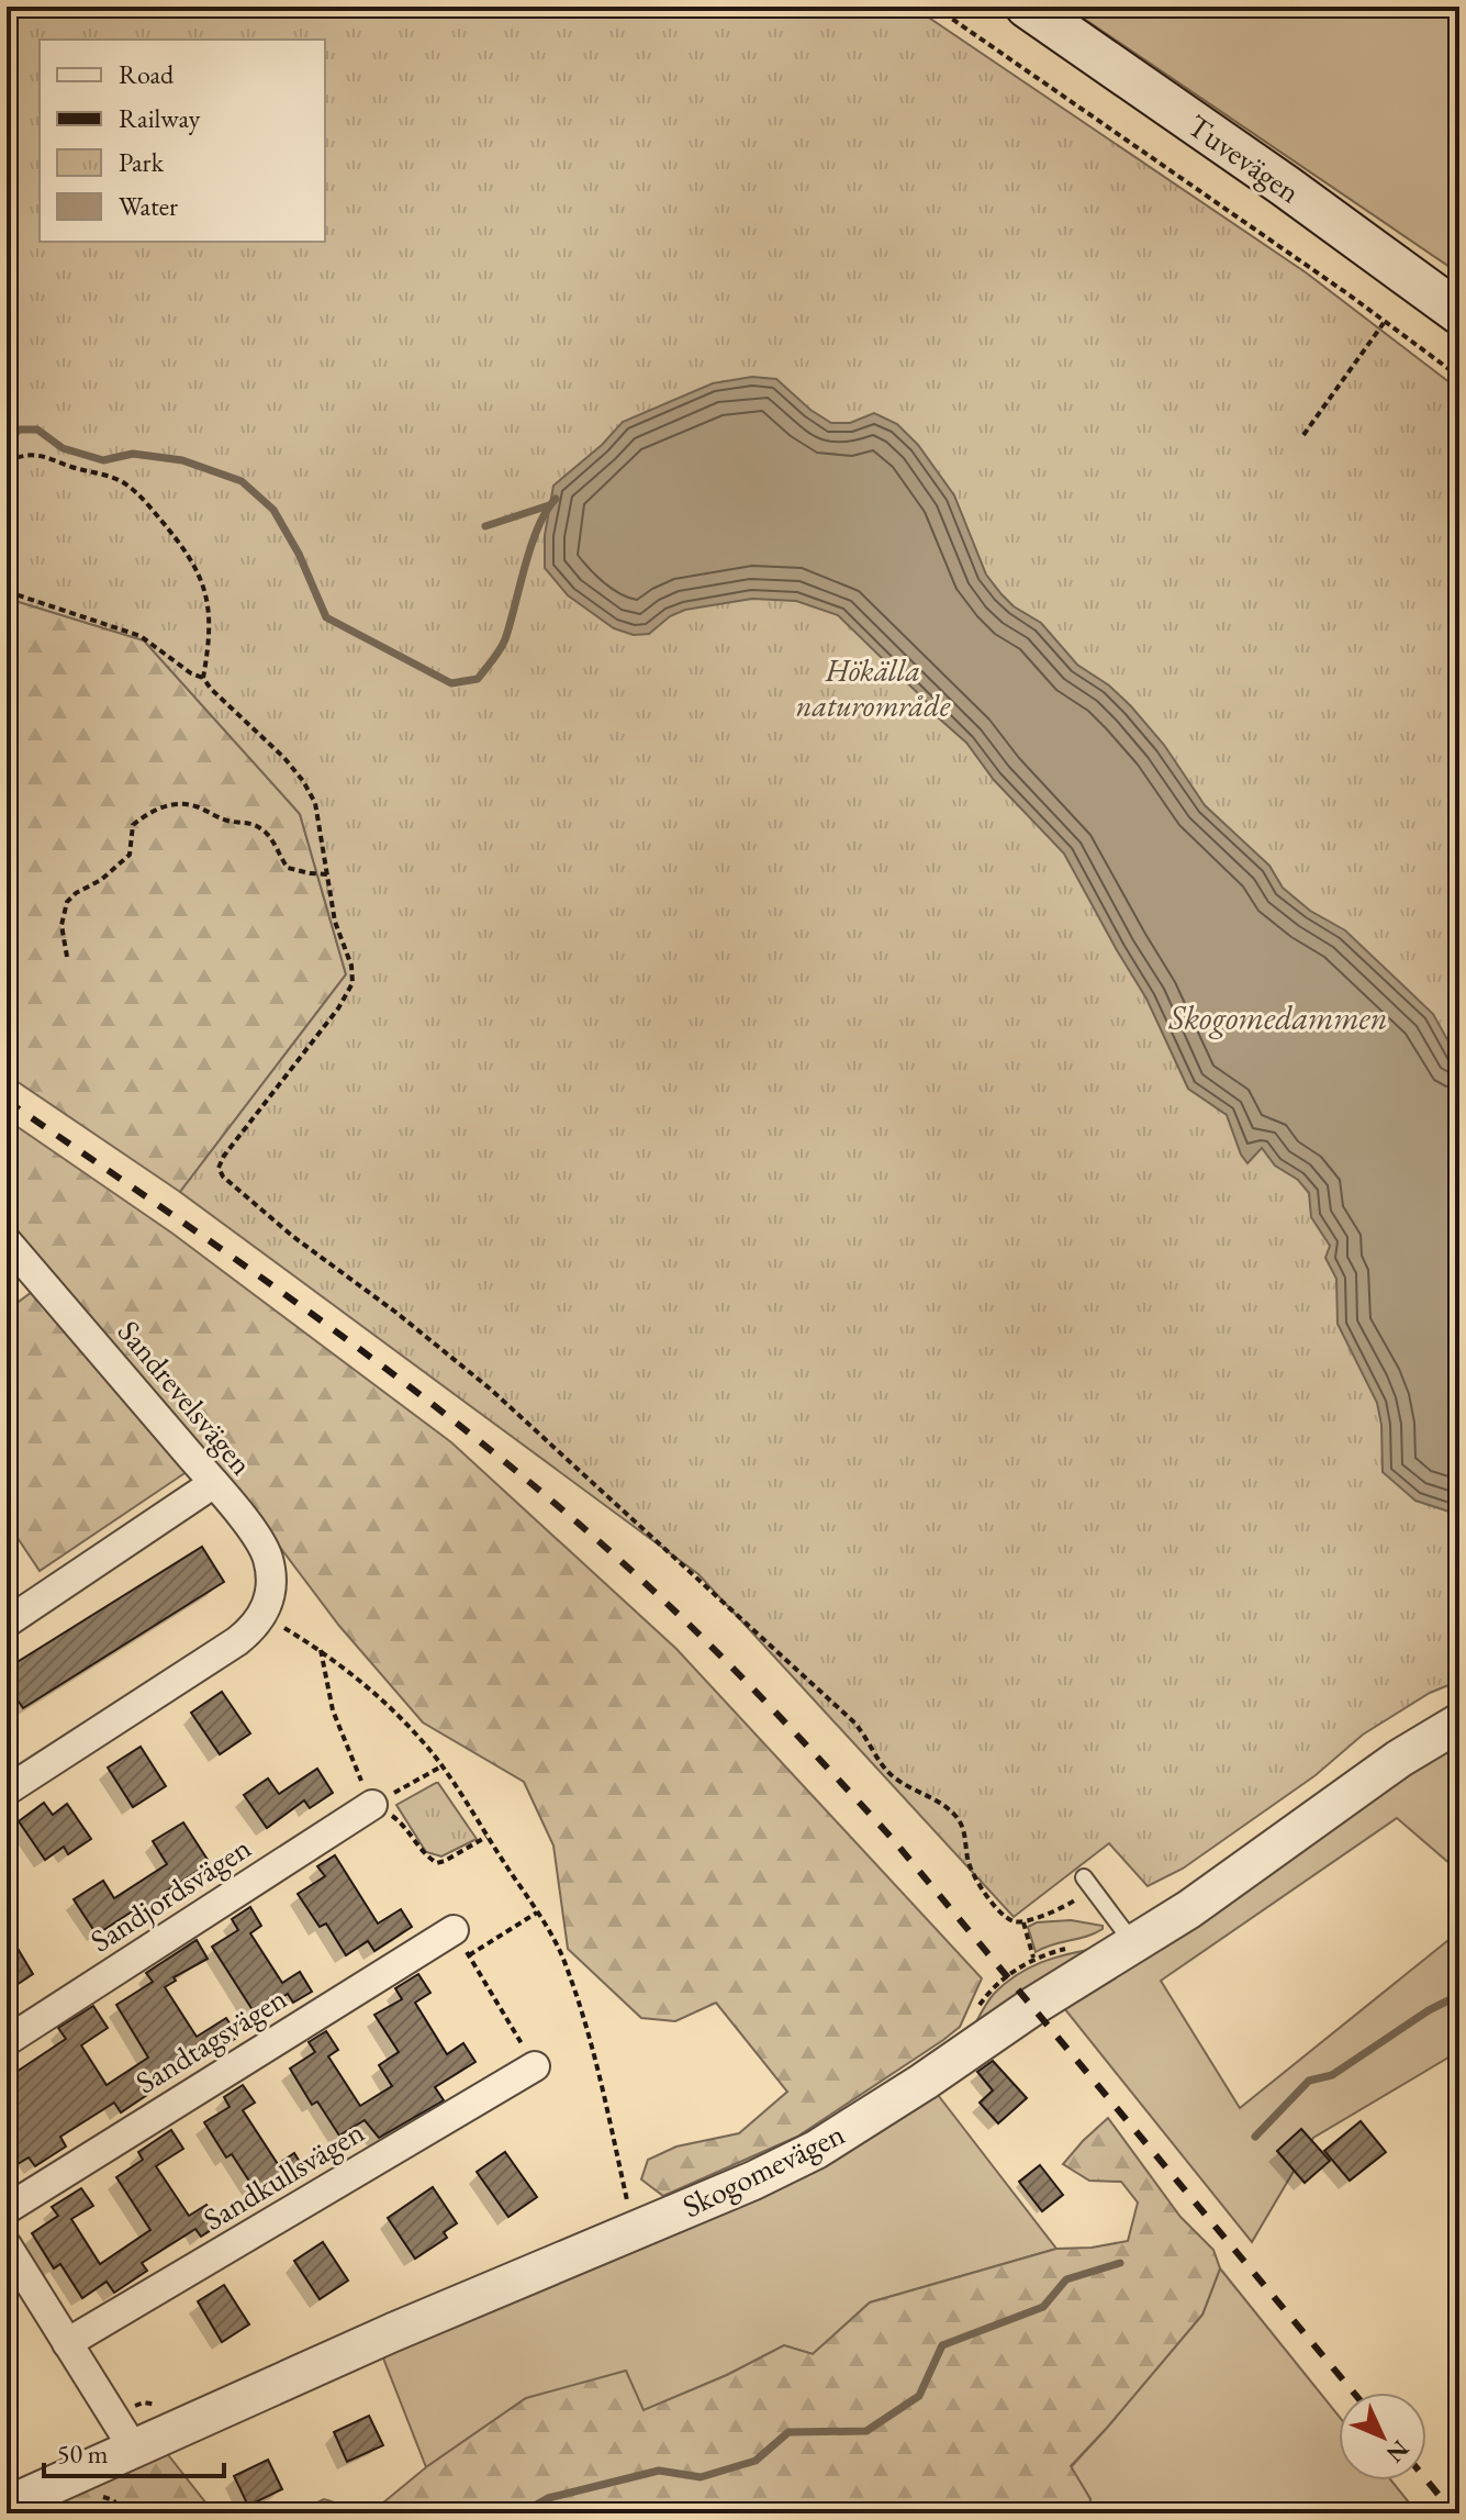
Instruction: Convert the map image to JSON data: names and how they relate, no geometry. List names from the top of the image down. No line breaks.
{"streets":{"main road":["Tuvevägen"],"street":["Sandrevelsvägen","Sandjordsvägen","Sandtagsvägen","Skogomevägen","Sandkullsvägen"]},"water":["Skogomedammen"],"parks":["Hökälla naturområde"],"legend":["Road","Railway","Park","Water"],"scale_bar":"50 m","north":"bottom right"}
